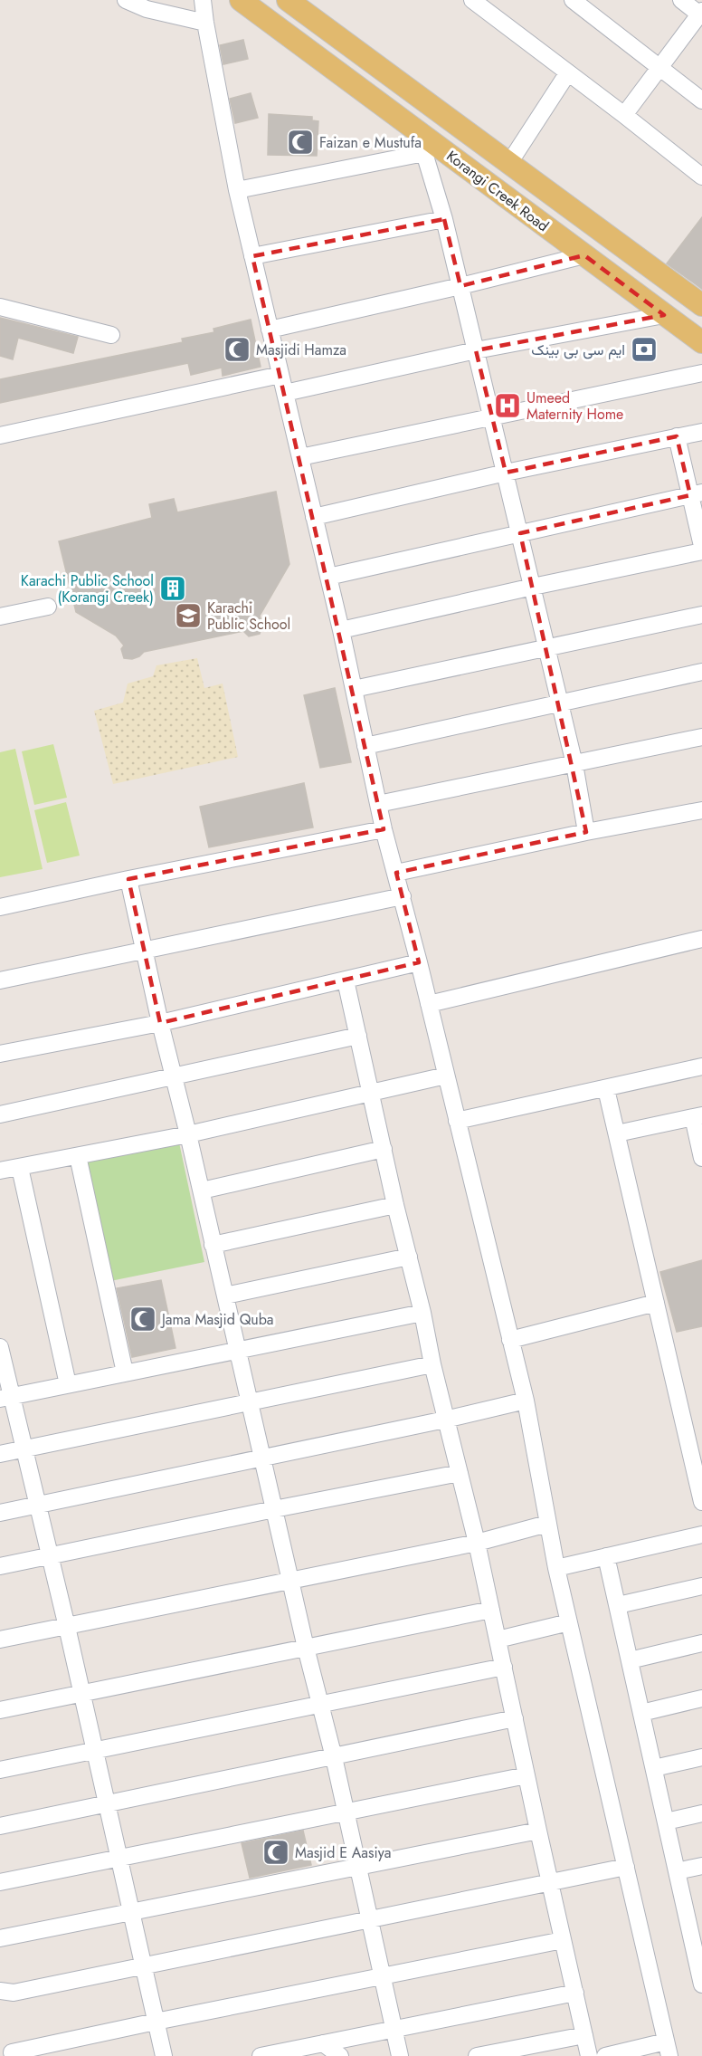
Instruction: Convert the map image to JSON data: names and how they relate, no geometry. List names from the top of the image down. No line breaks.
{"streets":{"main road":["Korangi Creek Road"]},"places":{"mosque":["Faizan e Mustufa","Masjidi Hamza","Jama Masjid Quba","Masjid E Aasiya"],"bank":["ایم سی بی بینک"],"hospital":["Umeed Maternity Home"],"building":["Karachi Public School (Korangi Creek)"],"school or university":["Karachi Public School"]}}
